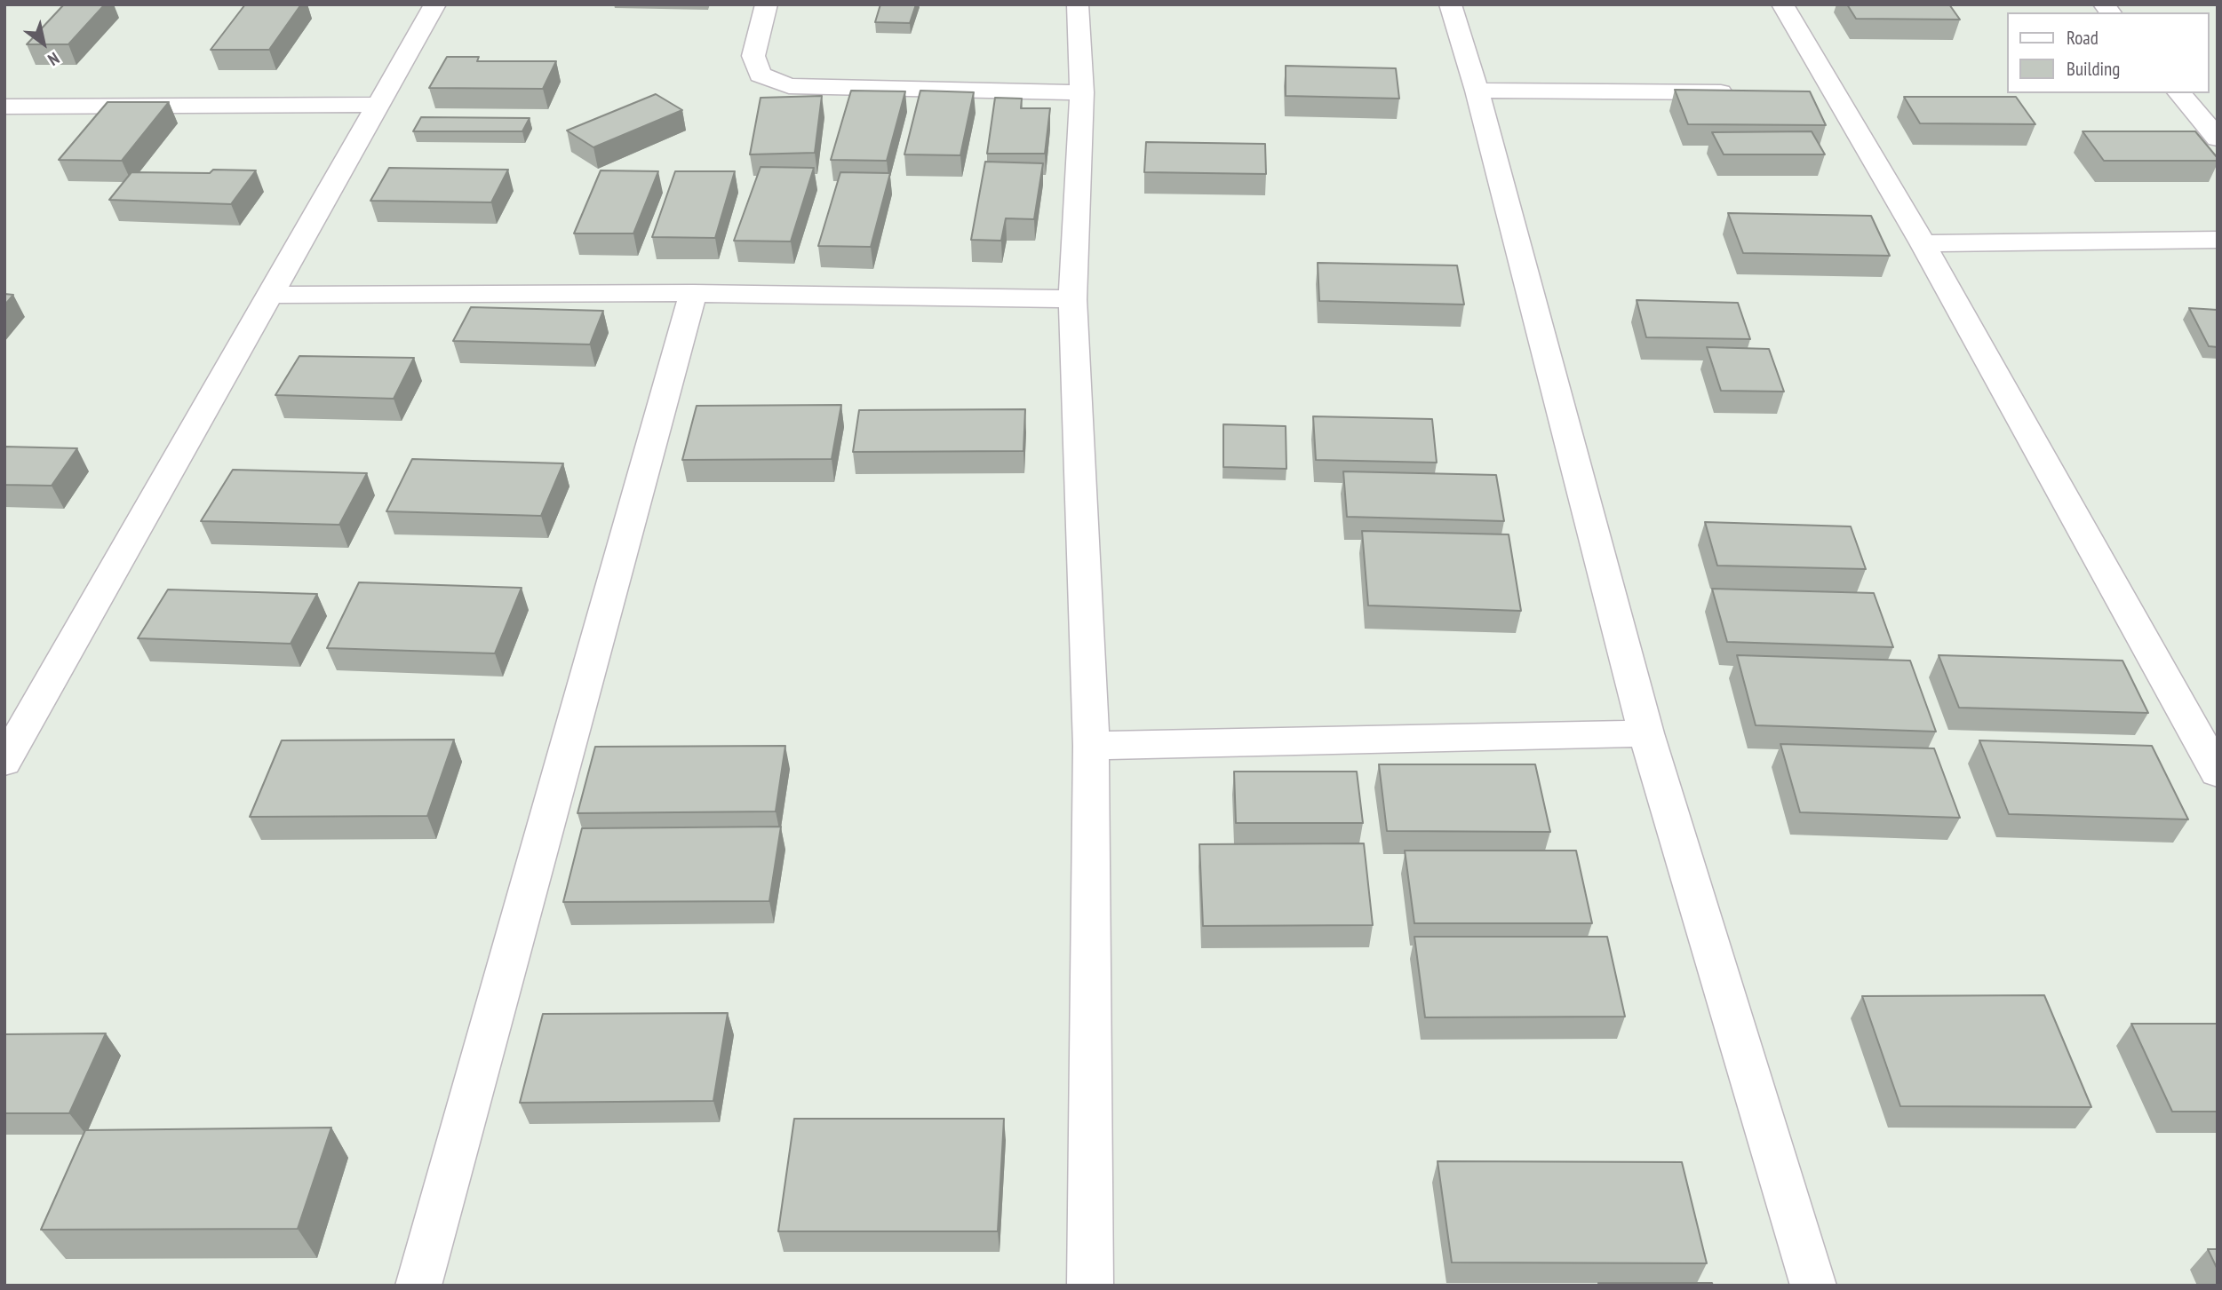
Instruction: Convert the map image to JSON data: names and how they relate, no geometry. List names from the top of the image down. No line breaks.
{"legend":["Road","Building"],"north":"bottom right"}
